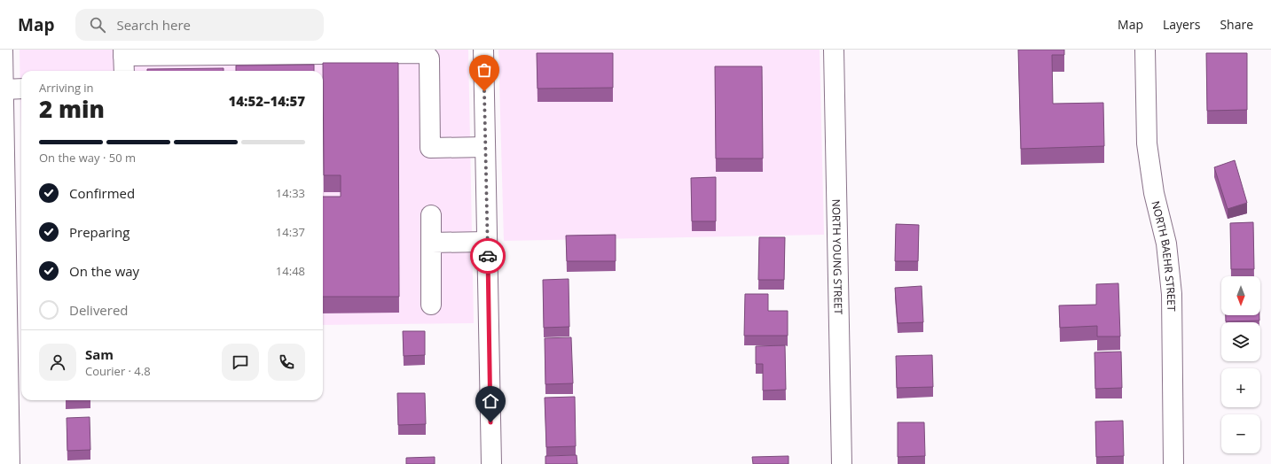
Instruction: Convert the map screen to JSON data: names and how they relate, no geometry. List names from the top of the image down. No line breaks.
{"streets":{"street":["NORTH YOUNG STREET","NORTH BAEHR STREET"]},"north":"bottom","page":{"header":"Map","search":"Search here","nav":["Map","Layers","Share"],"heading":["2 min","Arriving in","14:52–14:57"],"panel":["Sam","Courier · 4.8"],"bar":"On the way · 50 m","list":[["Confirmed","14:33"],["Preparing","14:37"],["On the way","14:48"],"Delivered"],"map_buttons":["+","−"]}}
